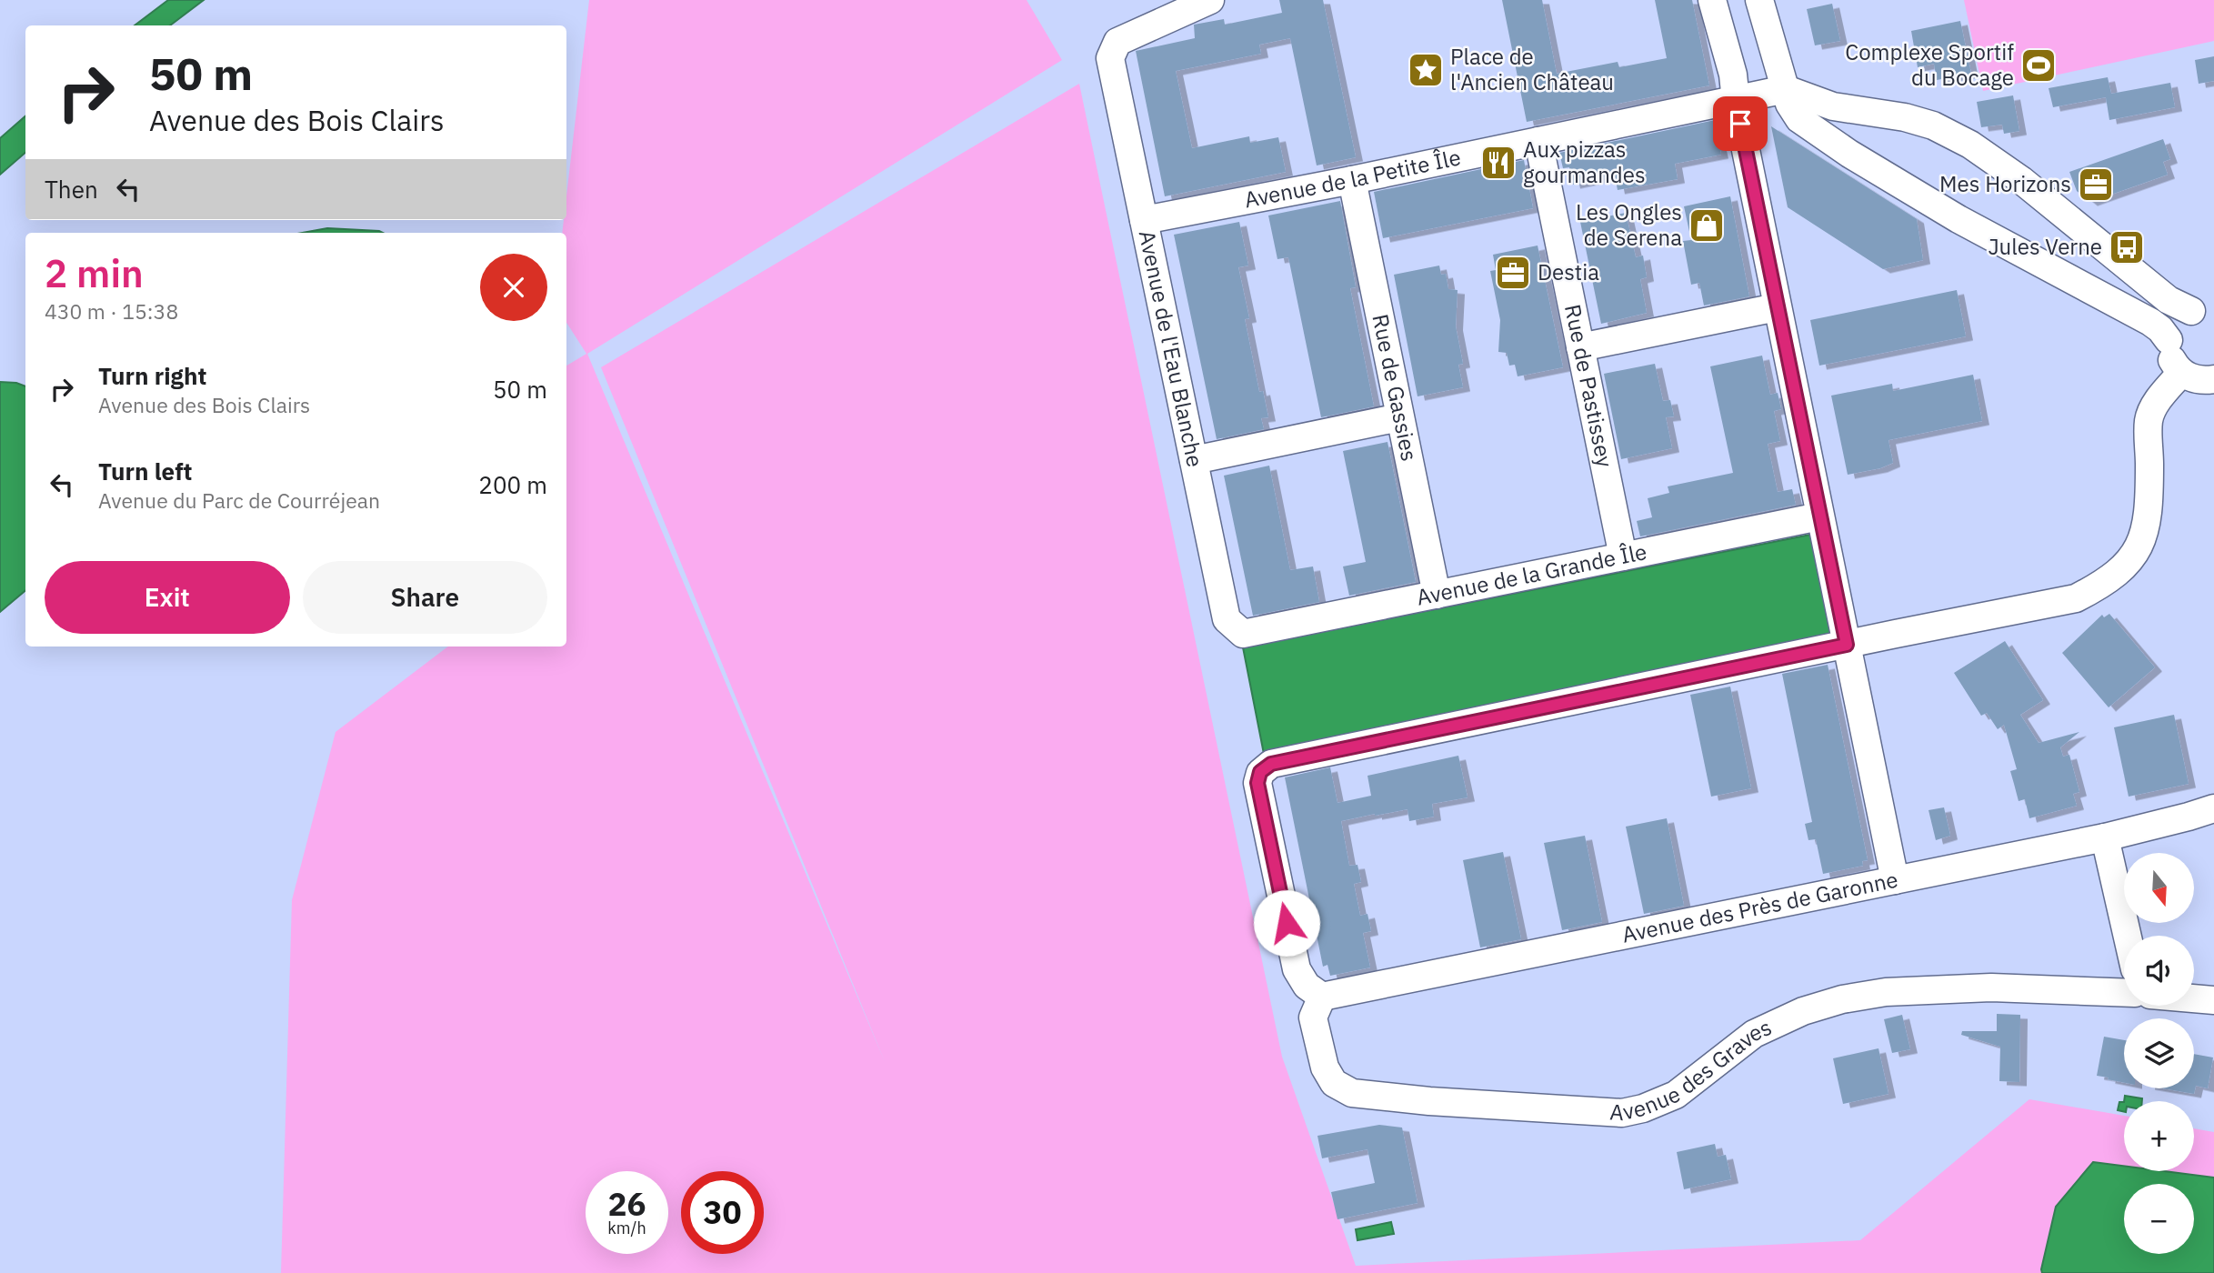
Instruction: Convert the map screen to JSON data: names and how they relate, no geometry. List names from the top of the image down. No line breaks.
{"streets":{"street":["Avenue de la Petite Île","Avenue de l'Eau Blanche","Rue de Pastissey","Rue de Gassies","Avenue de la Grande Île","Avenue des Près de Garonne","Avenue des Graves"]},"crossings":[["Avenue de la Petite Île","Avenue de l'Eau Blanche"],["Avenue de la Petite Île","Rue de Pastissey"],["Avenue de la Petite Île","Rue de Gassies"],["Avenue de l'Eau Blanche","Avenue de la Grande Île"],["Rue de Pastissey","Avenue de la Grande Île"],["Rue de Gassies","Avenue de la Grande Île"],["Avenue des Près de Garonne","Avenue des Graves"]],"places":{"sports":["Complexe Sportif du Bocage"],"place":["Place de l'Ancien Château"],"restaurant":["Aux pizzas gourmandes"],"office":["Mes Horizons","Destia"],"shop":["Les Ongles de Serena"],"bus stop":["Jules Verne"]},"north":"bottom","page":{"turn":["50 m","Avenue des Bois Clairs"],"then":"Then","heading":["2 min","430 m · 15:38"],"list":[{"name":"Turn right","note":"Avenue des Bois Clairs","value":"50 m"},{"name":"Turn left","note":"Avenue du Parc de Courréjean","value":"200 m"}],"buttons":["Exit","Share"],"map_buttons":["+","−"],"speed":"26 km/h","limit":"30"}}
